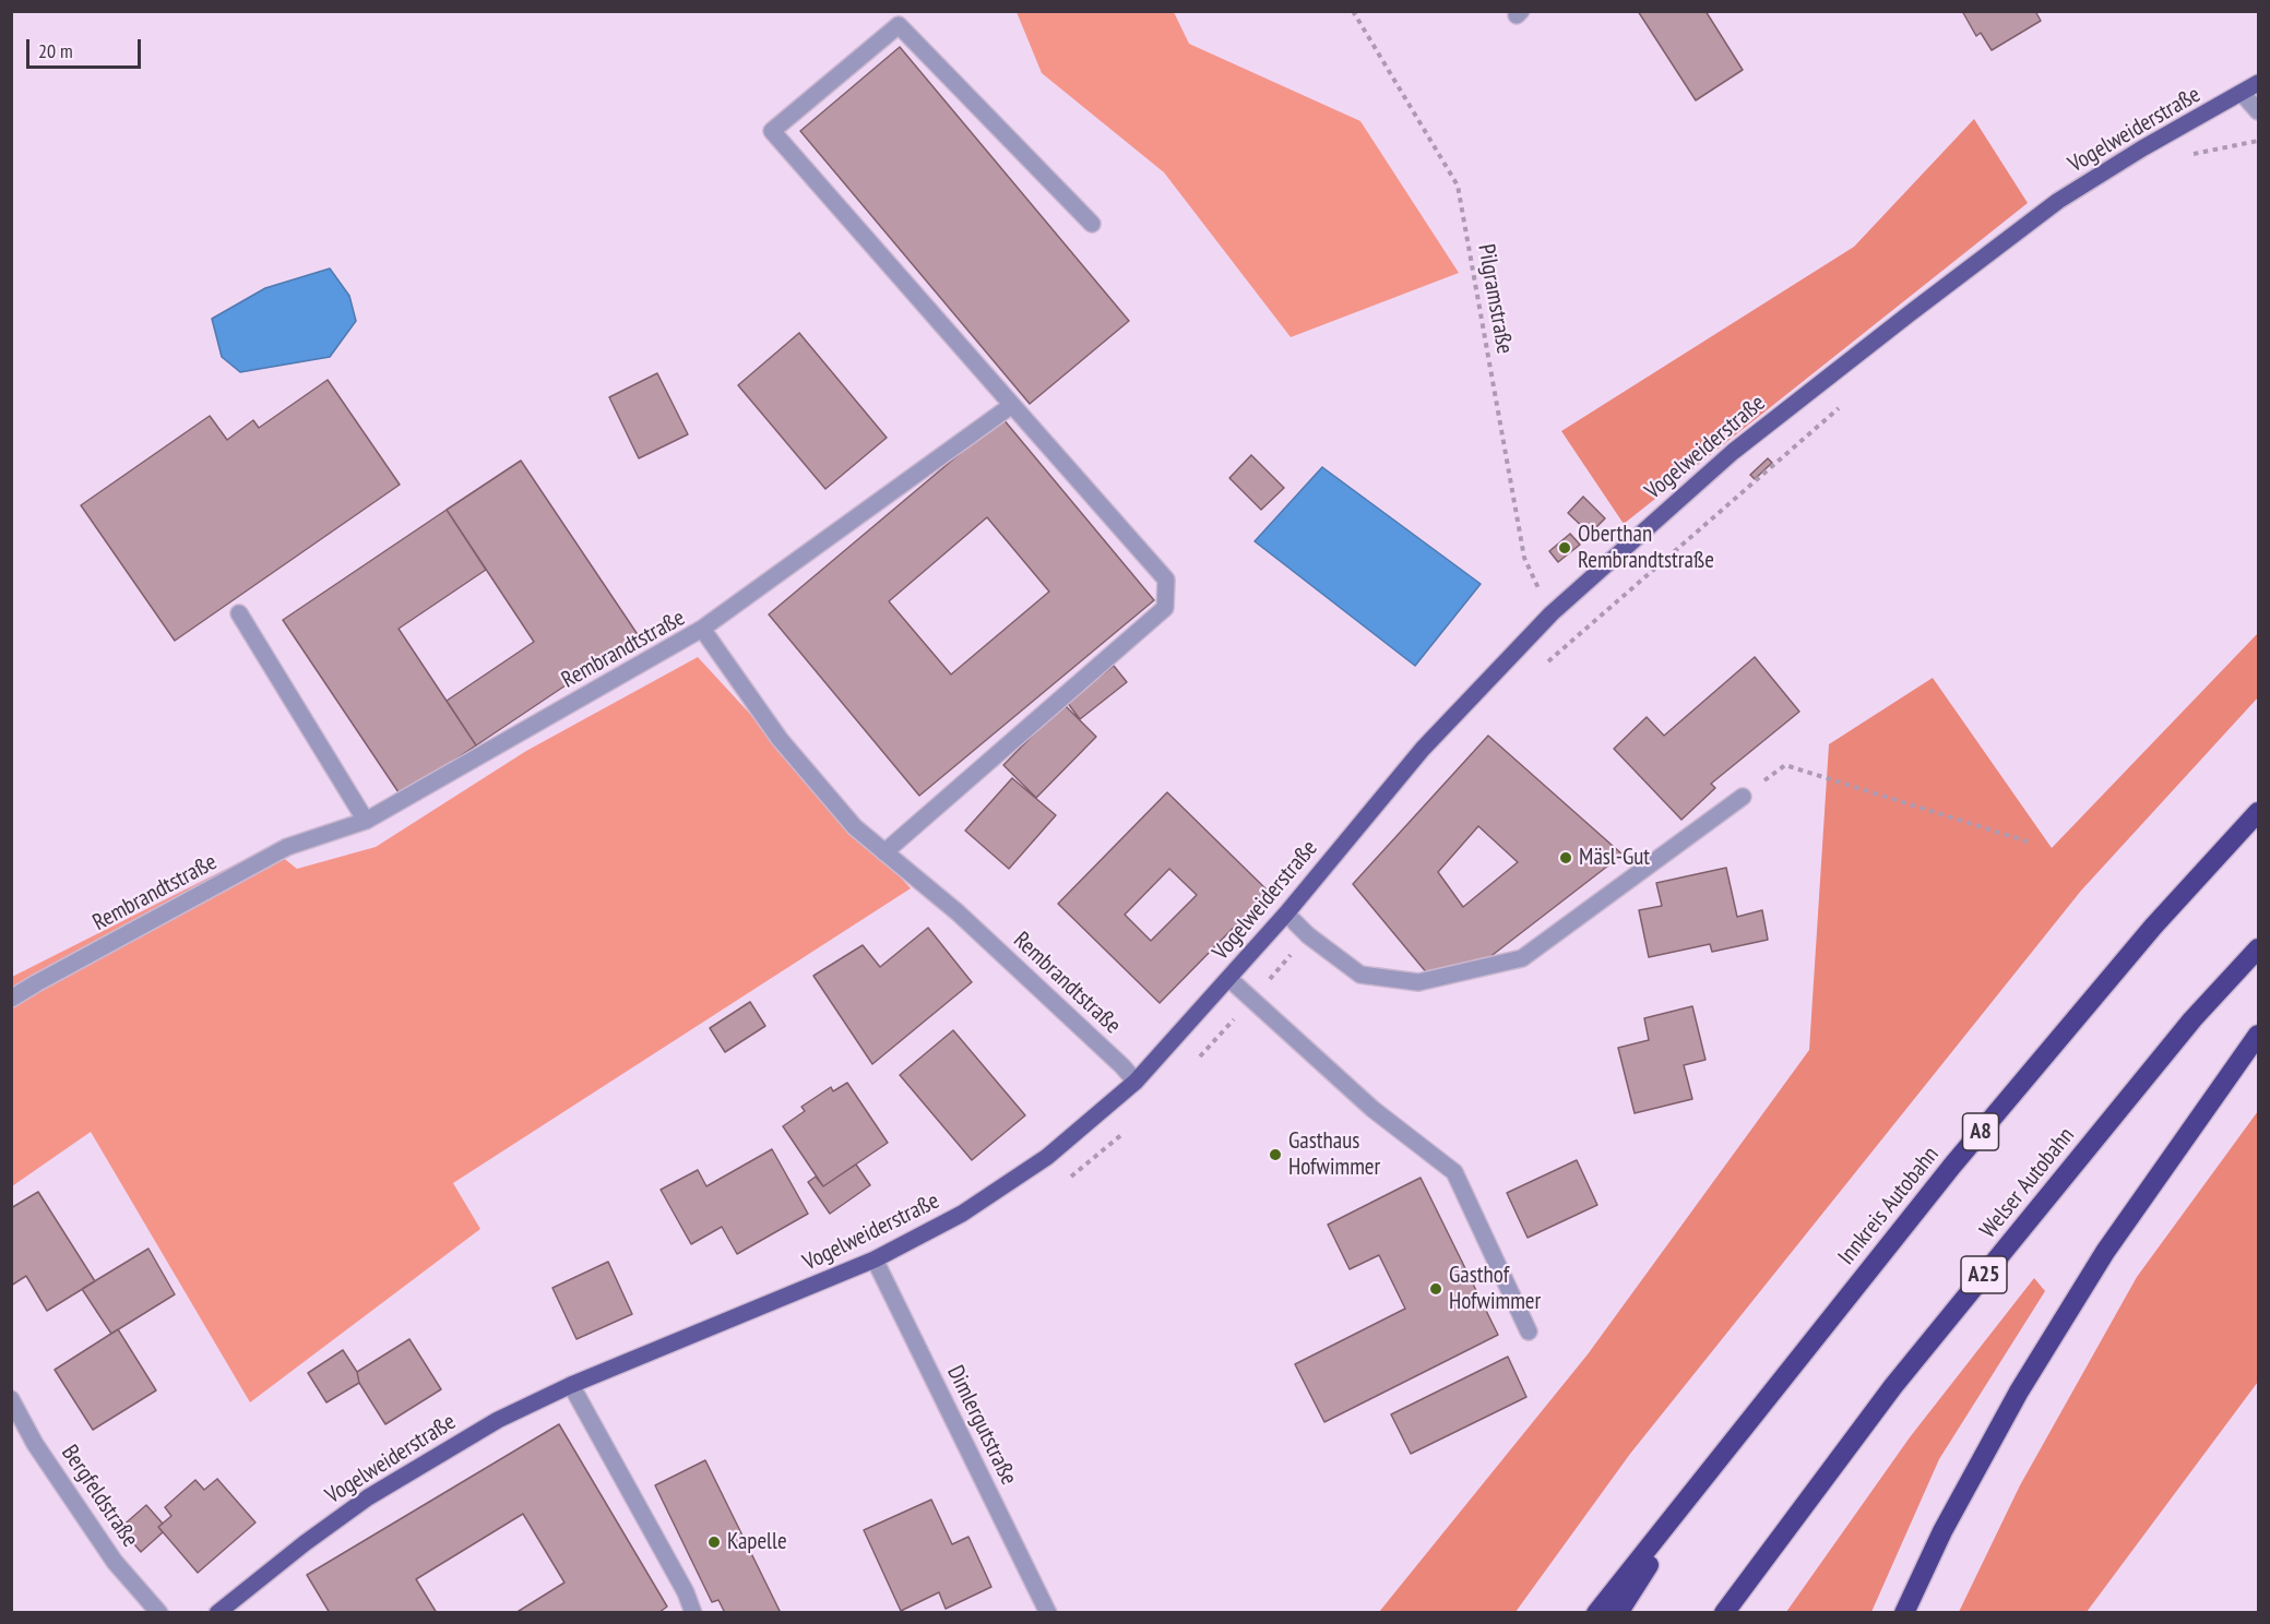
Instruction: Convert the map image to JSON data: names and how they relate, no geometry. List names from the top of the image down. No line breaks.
{"streets":{"highway":["A8","Welser Autobahn","Innkreis Autobahn","A25"],"main road":["Vogelweiderstraße"],"street":["Rembrandtstraße","Dimlergutstraße","Bergfeldstraße"],"path":["Pilgramstraße"]},"crossings":[["Vogelweiderstraße","Pilgramstraße"],["Vogelweiderstraße","Rembrandtstraße"],["Vogelweiderstraße","Dimlergutstraße"]],"places":["Oberthan Rembrandtstraße","Mäsl-Gut","Gasthaus Hofwimmer","Gasthof Hofwimmer","Kapelle"],"scale_bar":"20 m"}
